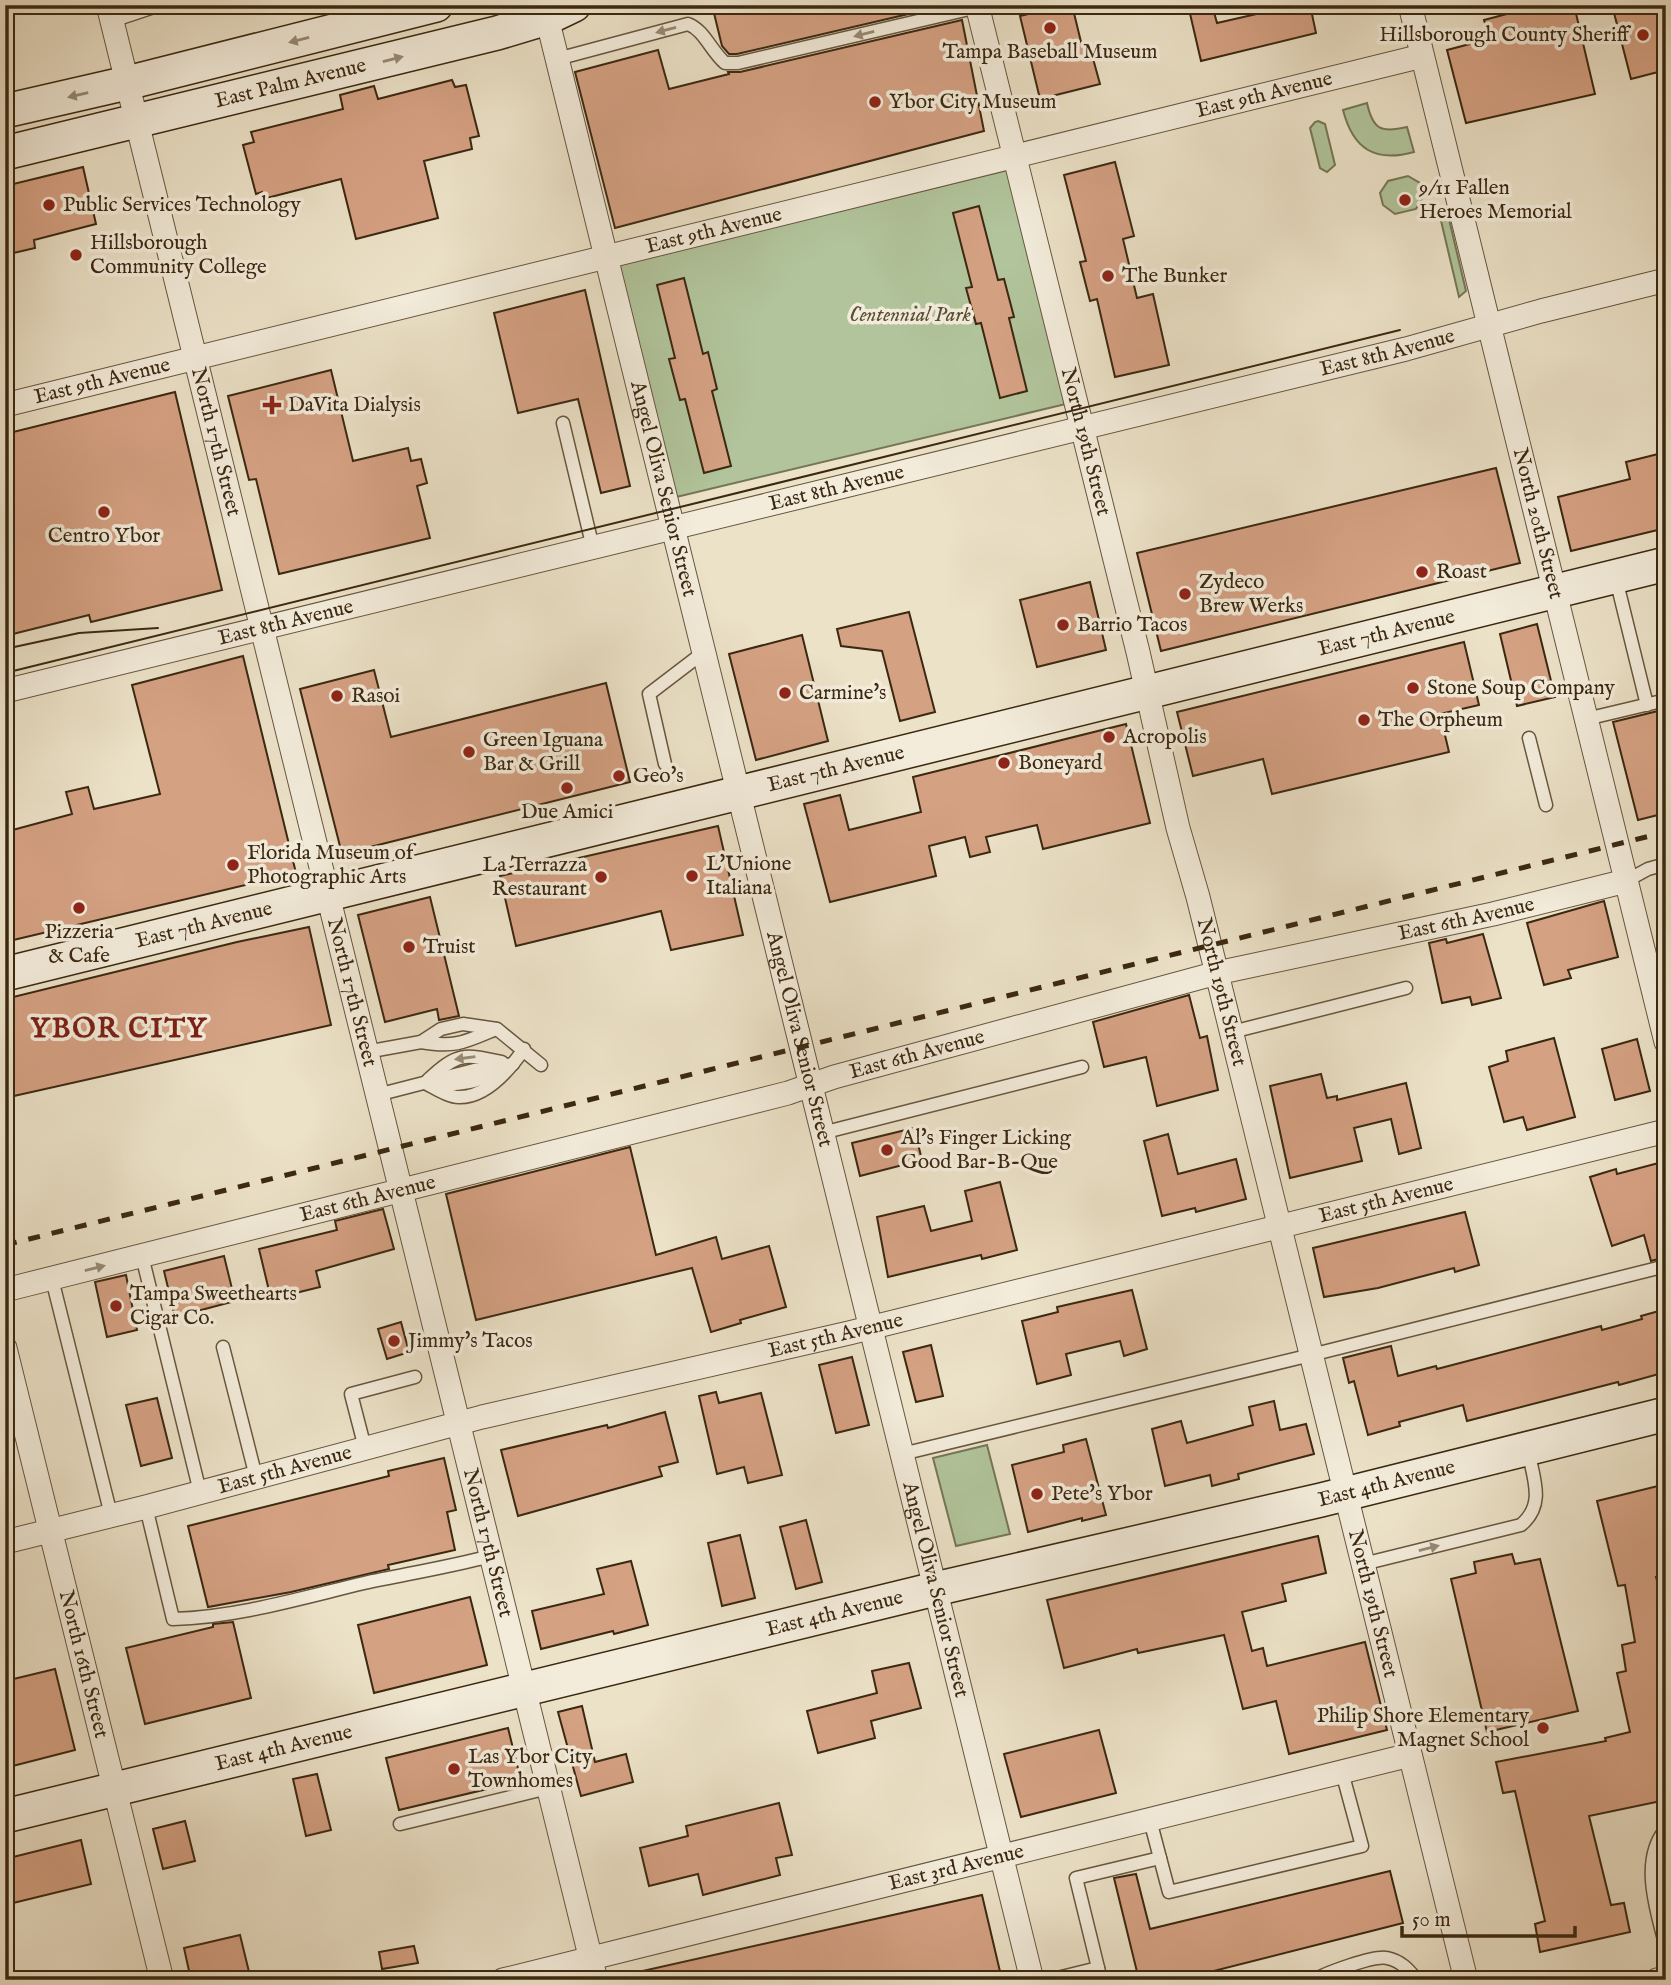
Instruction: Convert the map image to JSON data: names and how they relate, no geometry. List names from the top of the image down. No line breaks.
{"streets":{"street":["East Palm Avenue","East 9th Avenue","East 8th Avenue","North 17th Street","North 19th Street","Angel Oliva Senior Street","North 20th Street","East 7th Avenue","East 6th Avenue","East 5th Avenue","East 4th Avenue","North 16th Street","East 3rd Avenue"]},"crossings":[["East Palm Avenue","North 17th Street"],["East Palm Avenue","Angel Oliva Senior Street"],["East 9th Avenue","North 17th Street"],["East 9th Avenue","North 19th Street"],["East 9th Avenue","Angel Oliva Senior Street"],["East 9th Avenue","North 20th Street"],["East 8th Avenue","North 17th Street"],["East 8th Avenue","North 19th Street"],["East 8th Avenue","Angel Oliva Senior Street"],["East 8th Avenue","North 20th Street"],["North 17th Street","East 7th Avenue"],["North 17th Street","East 6th Avenue"],["North 17th Street","East 5th Avenue"],["North 17th Street","East 4th Avenue"],["North 17th Street","East 3rd Avenue"],["North 19th Street","East 7th Avenue"],["North 19th Street","East 6th Avenue"],["North 19th Street","East 5th Avenue"],["North 19th Street","East 4th Avenue"],["North 19th Street","East 3rd Avenue"],["Angel Oliva Senior Street","East 7th Avenue"],["Angel Oliva Senior Street","East 6th Avenue"],["Angel Oliva Senior Street","East 5th Avenue"],["Angel Oliva Senior Street","East 4th Avenue"],["Angel Oliva Senior Street","East 3rd Avenue"],["North 20th Street","East 7th Avenue"],["North 20th Street","East 6th Avenue"],["East 5th Avenue","North 16th Street"],["East 4th Avenue","North 16th Street"]],"districts":["YBOR CITY"],"parks":["Centennial Park"],"places":{"other":["Tampa Baseball Museum","Hillsborough County Sheriff","Ybor City Museum","9/11 Fallen Heroes Memorial","Public Services Technology","Hillsborough Community College","The Bunker","Centro Ybor","Roast","Zydeco Brew Werks","Barrio Tacos","Stone Soup Company","Carmine's","Rasoi","The Orpheum","Acropolis","Green Iguana Bar & Grill","Boneyard","Geo's","Due Amici","Florida Museum of Photographic Arts","L'Unione Italiana","La Terrazza Restaurant","Pizzeria & Cafe","Truist","Al's Finger Licking Good Bar-B-Que","Tampa Sweethearts Cigar Co.","Jimmy's Tacos","Pete's Ybor","Philip Shore Elementary Magnet School","Las Ybor City Townhomes"],"health":["DaVita Dialysis"]},"scale_bar":"50 m"}
